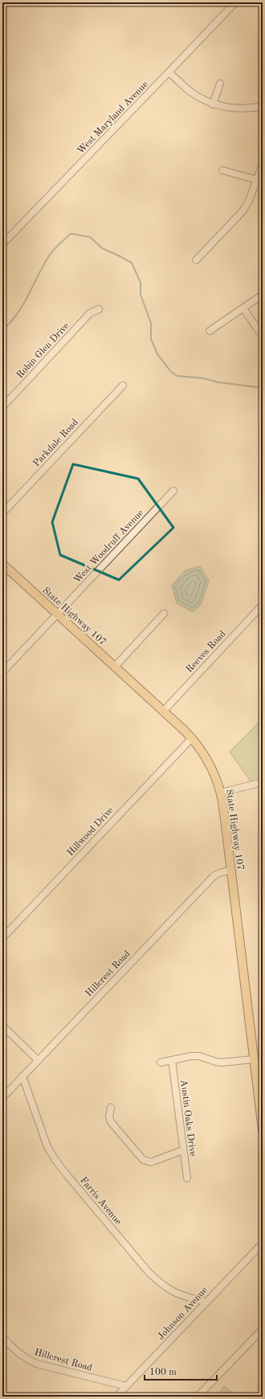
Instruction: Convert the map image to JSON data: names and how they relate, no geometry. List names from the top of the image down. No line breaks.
{"streets":{"main road":["State Highway 107"],"street":["West Maryland Avenue","Robin Glen Drive","Parkdale Road","West Woodruff Avenue","Reeves Road","Hillwood Drive","Hillcrest Road","Austin Oaks Drive","Farris Avenue","Johnson Avenue"]},"crossings":[["West Woodruff Avenue","State Highway 107"],["State Highway 107","Reeves Road"],["State Highway 107","Hillwood Drive"],["State Highway 107","Hillcrest Road"],["Hillcrest Road","Farris Avenue"],["Hillcrest Road","Johnson Avenue"],["Farris Avenue","Johnson Avenue"]],"scale_bar":"100 m"}
